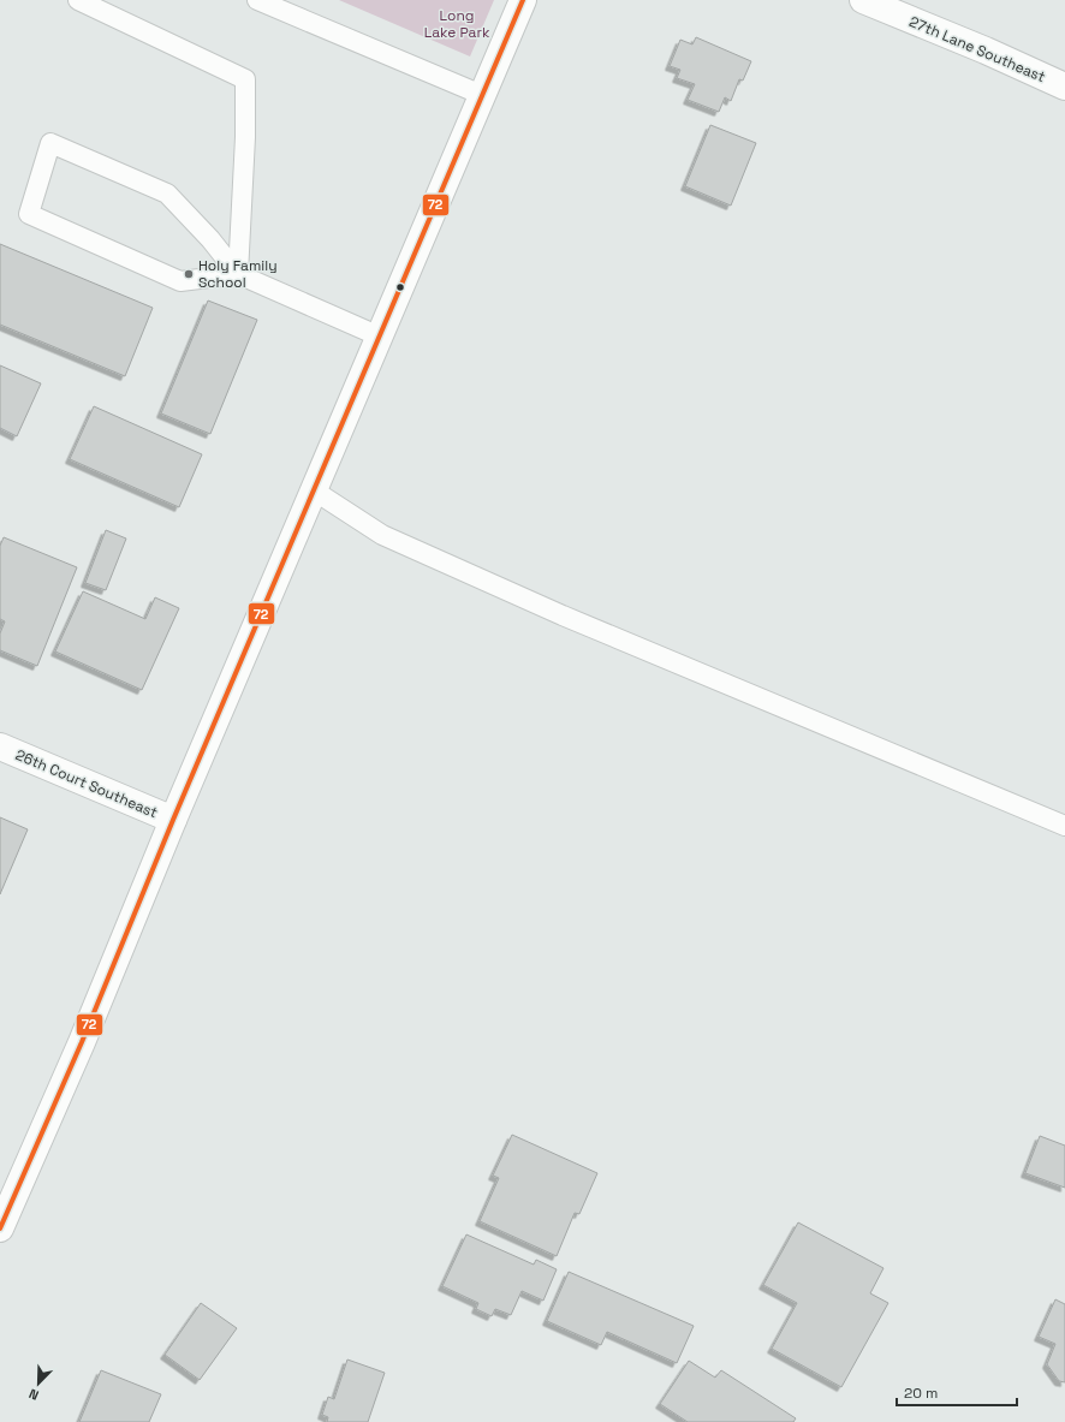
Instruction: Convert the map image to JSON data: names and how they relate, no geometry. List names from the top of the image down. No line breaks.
{"streets":{"street":["27th Lane Southeast","26th Court Southeast"]},"parks":["Long Lake Park"],"places":["Holy Family School"],"lines":["transit line 72"],"scale_bar":"20 m","north":"bottom left"}
